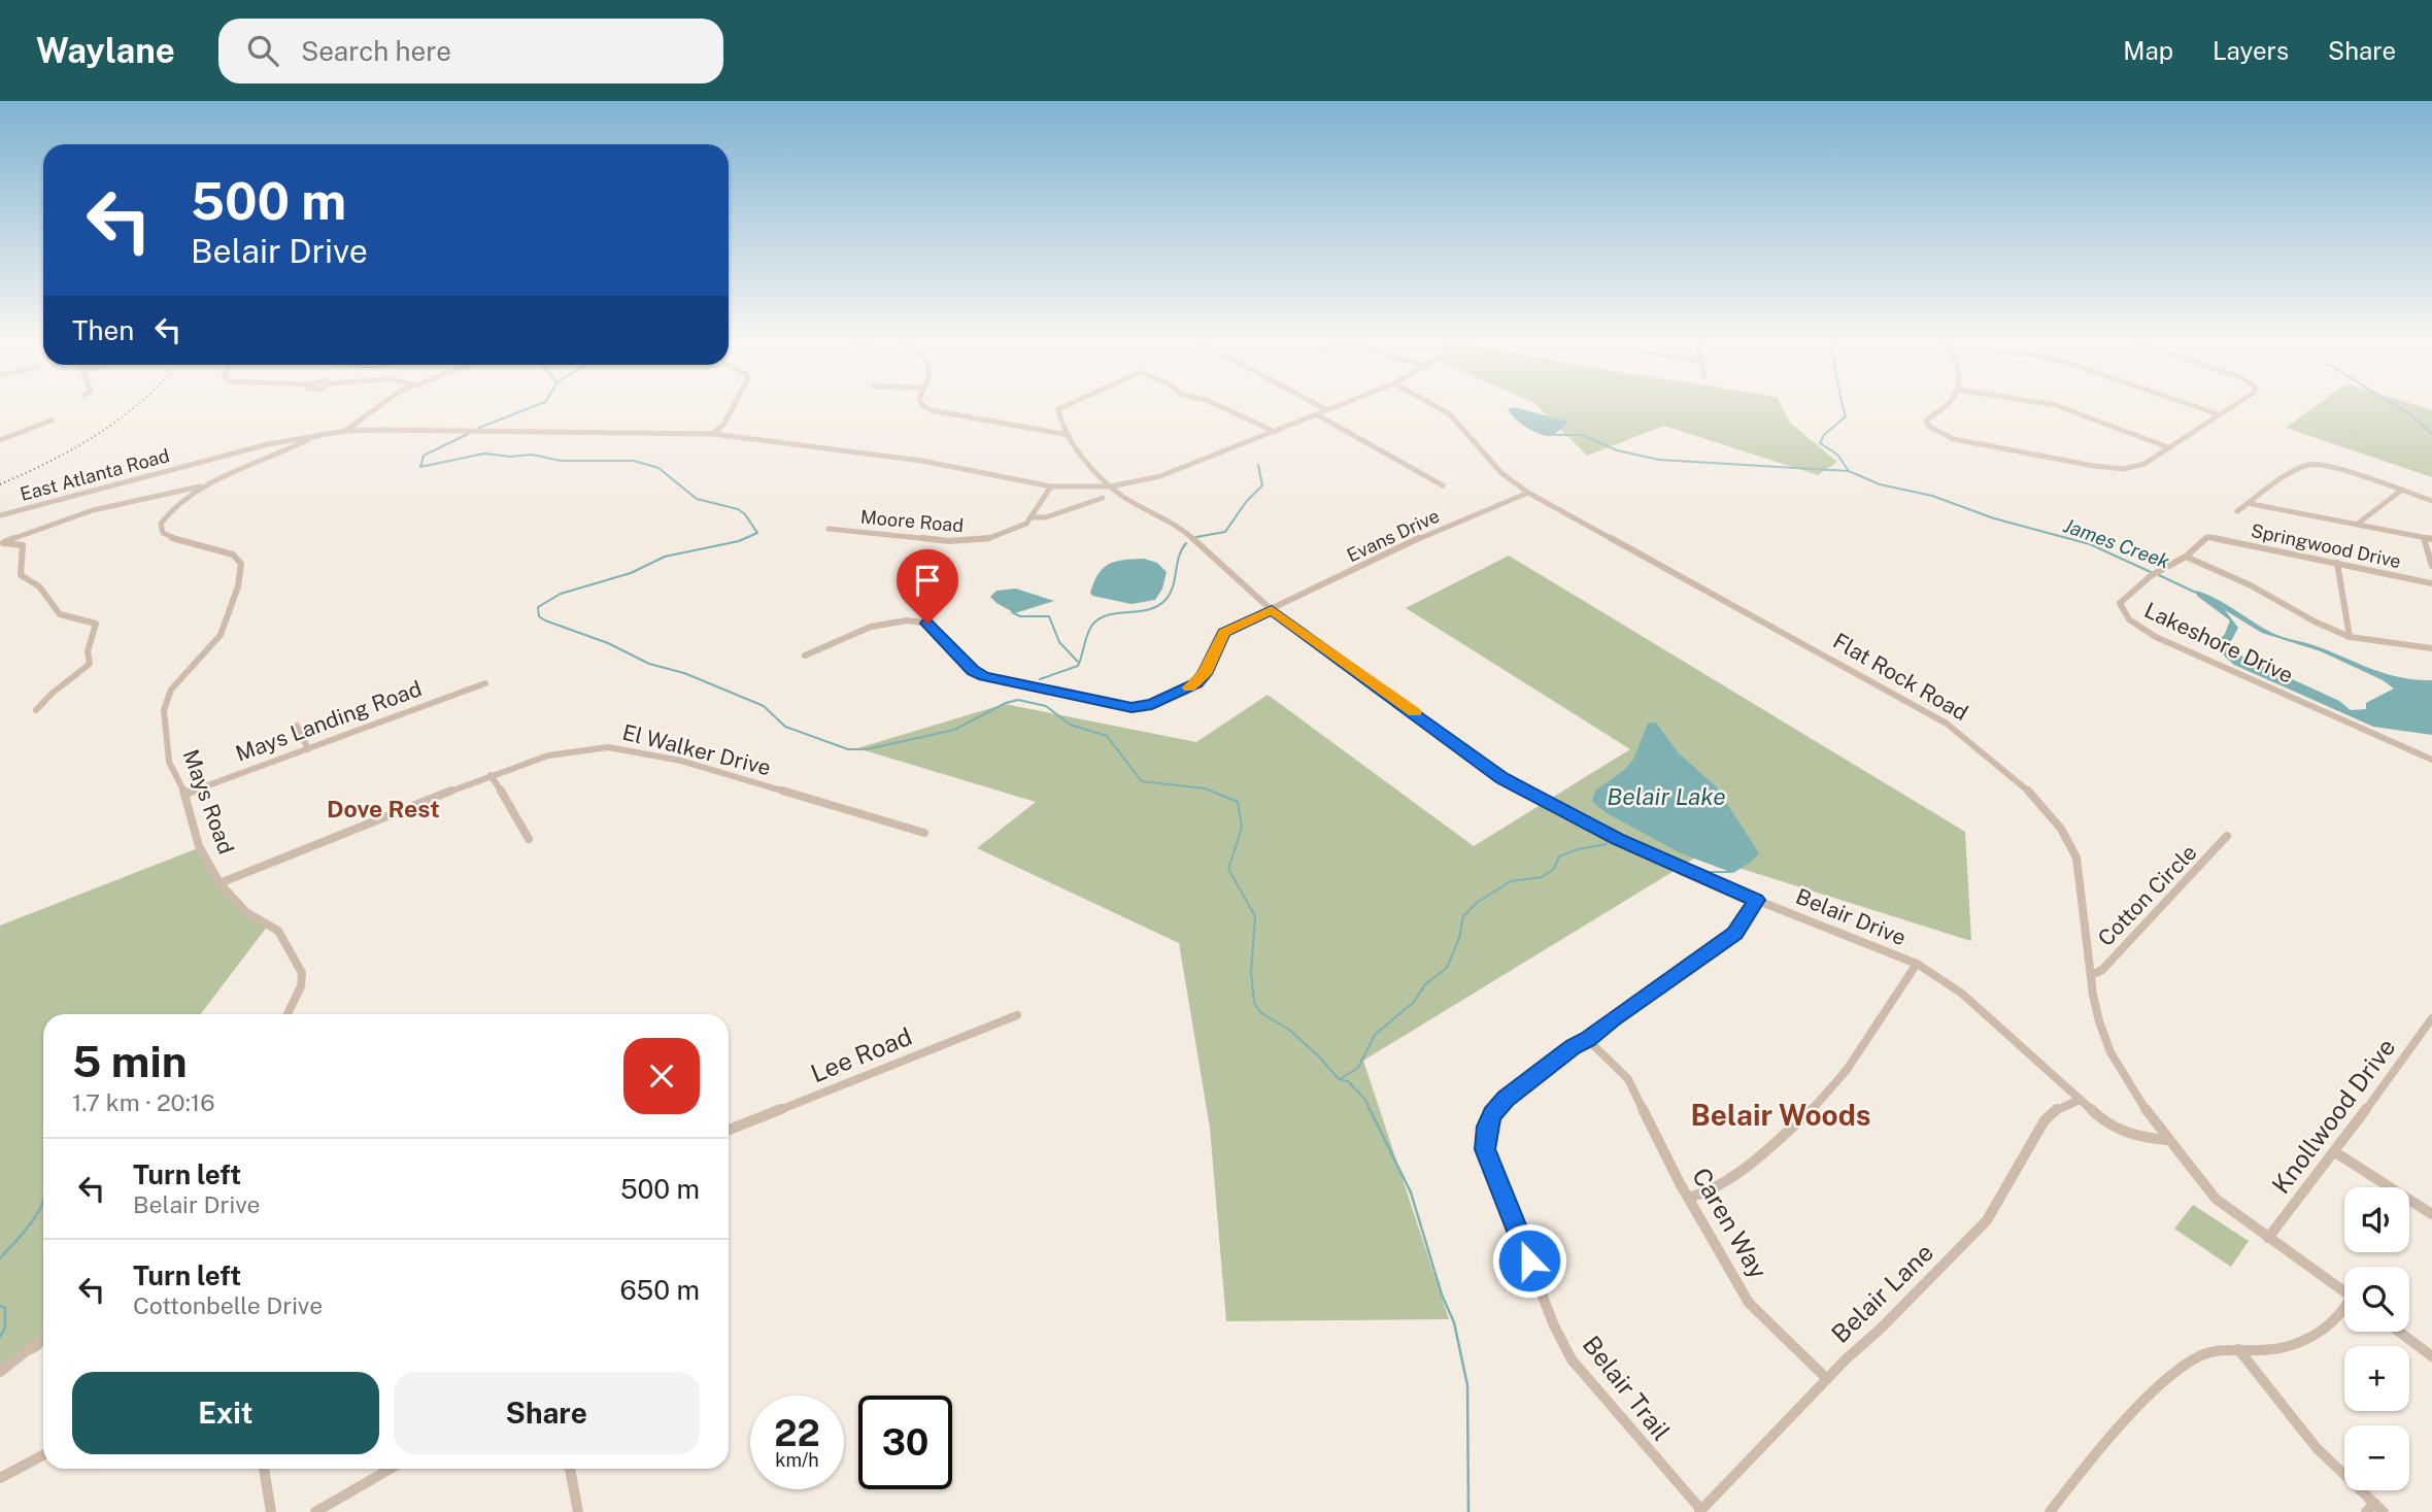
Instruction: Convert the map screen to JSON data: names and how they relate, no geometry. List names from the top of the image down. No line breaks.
{"streets":{"street":["East Atlanta Road","Moore Road","Evans Drive","Springwood Drive","Lakeshore Drive","Flat Rock Road","Mays Landing Road","El Walker Drive","Mays Road","Cotton Circle","Belair Drive","Lee Road","Knollwood Drive","Caren Way","Belair Lane","Belair Trail"]},"crossings":[["East Atlanta Road","Moore Road"],["East Atlanta Road","Mays Road"],["East Atlanta Road","Belair Drive"],["Evans Drive","Flat Rock Road"],["Evans Drive","Belair Drive"],["Springwood Drive","Lakeshore Drive"],["Flat Rock Road","Cotton Circle"],["Flat Rock Road","Belair Drive"],["Flat Rock Road","Knollwood Drive"],["Mays Landing Road","Mays Road"],["El Walker Drive","Mays Road"],["Belair Drive","Belair Lane"],["Belair Drive","Belair Trail"],["Caren Way","Belair Lane"],["Caren Way","Belair Trail"],["Belair Lane","Belair Trail"]],"districts":["Dove Rest","Belair Woods"],"water":["James Creek","Belair Lake"],"page":{"header":"Waylane","search":"Search here","nav":["Map","Layers","Share"],"turn":["500 m","Belair Drive"],"then":"Then","heading":["5 min","1.7 km · 20:16"],"list":[{"name":"Turn left","note":"Belair Drive","value":"500 m"},{"name":"Turn left","note":"Cottonbelle Drive","value":"650 m"}],"map_buttons":["+","−"],"buttons":["Exit","Share"],"speed":"22 km/h","limit":"30"}}
